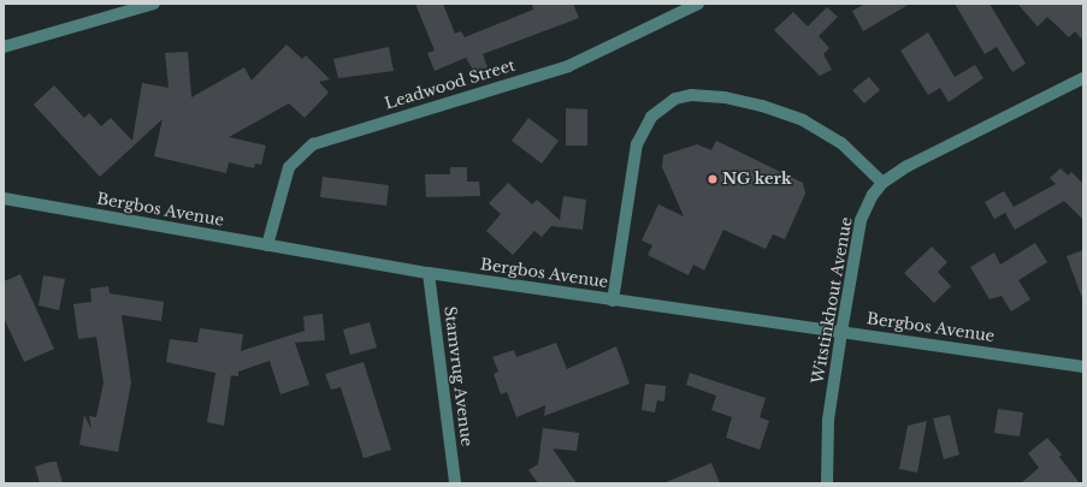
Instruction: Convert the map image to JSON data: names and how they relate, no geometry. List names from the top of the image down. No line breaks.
{"streets":{"street":["Leadwood Street","Bergbos Avenue","Witstinkhout Avenue","Stamvrug Avenue"]},"crossings":[["Leadwood Street","Bergbos Avenue"],["Bergbos Avenue","Witstinkhout Avenue"],["Bergbos Avenue","Stamvrug Avenue"]],"places":["NG kerk"]}
